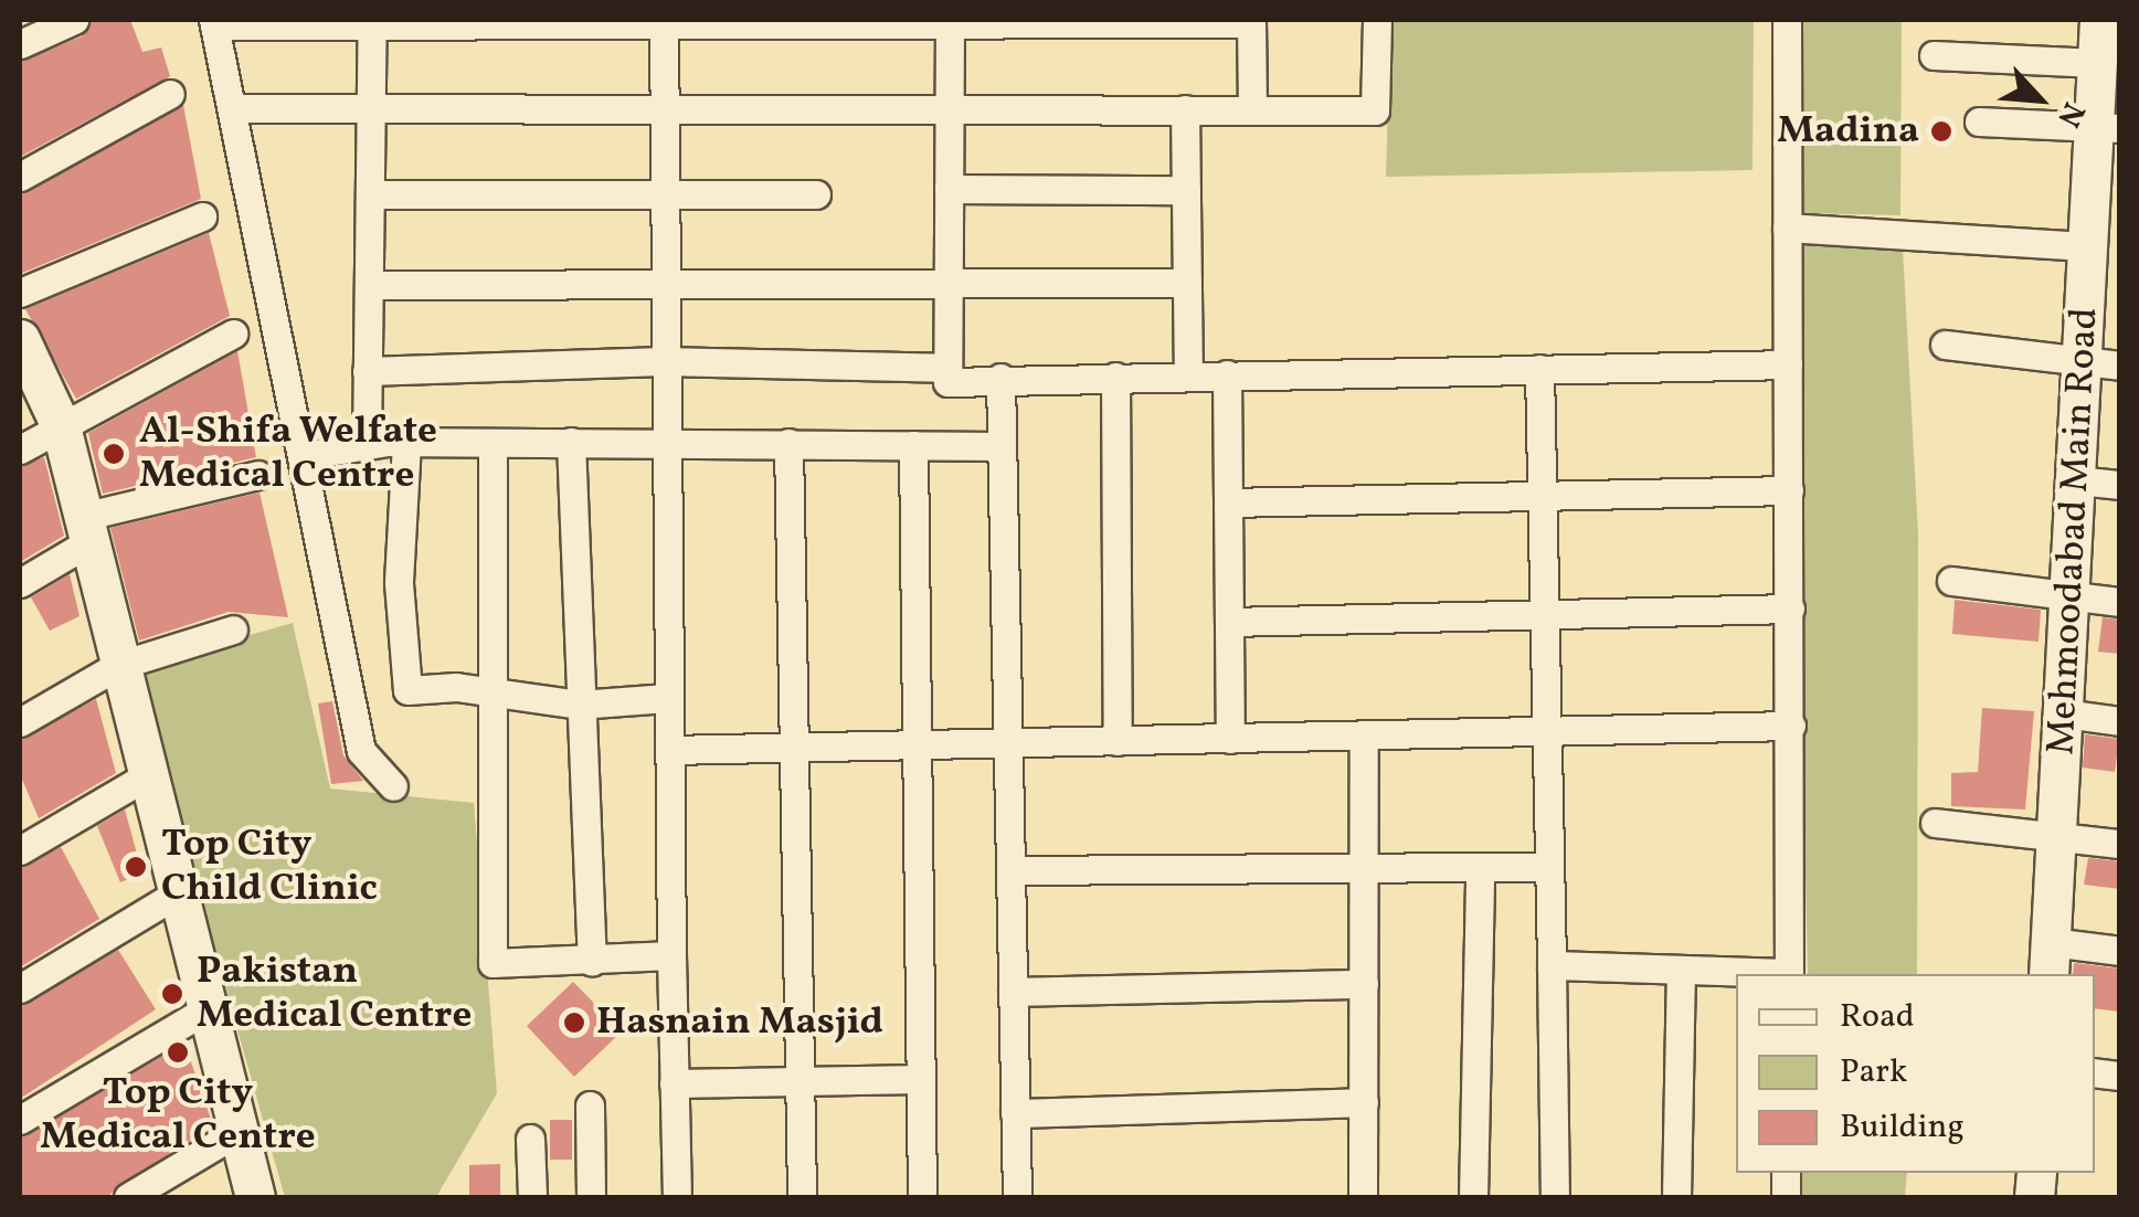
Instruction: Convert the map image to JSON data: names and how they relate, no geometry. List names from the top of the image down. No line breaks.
{"streets":{"street":["Mehmoodabad Main Road"]},"places":["Madina","Al-Shifa Welfate Medical Centre","Top City Child Clinic","Pakistan Medical Centre","Hasnain Masjid","Top City Medical Centre"],"legend":["Road","Park","Building"],"north":"bottom right"}
